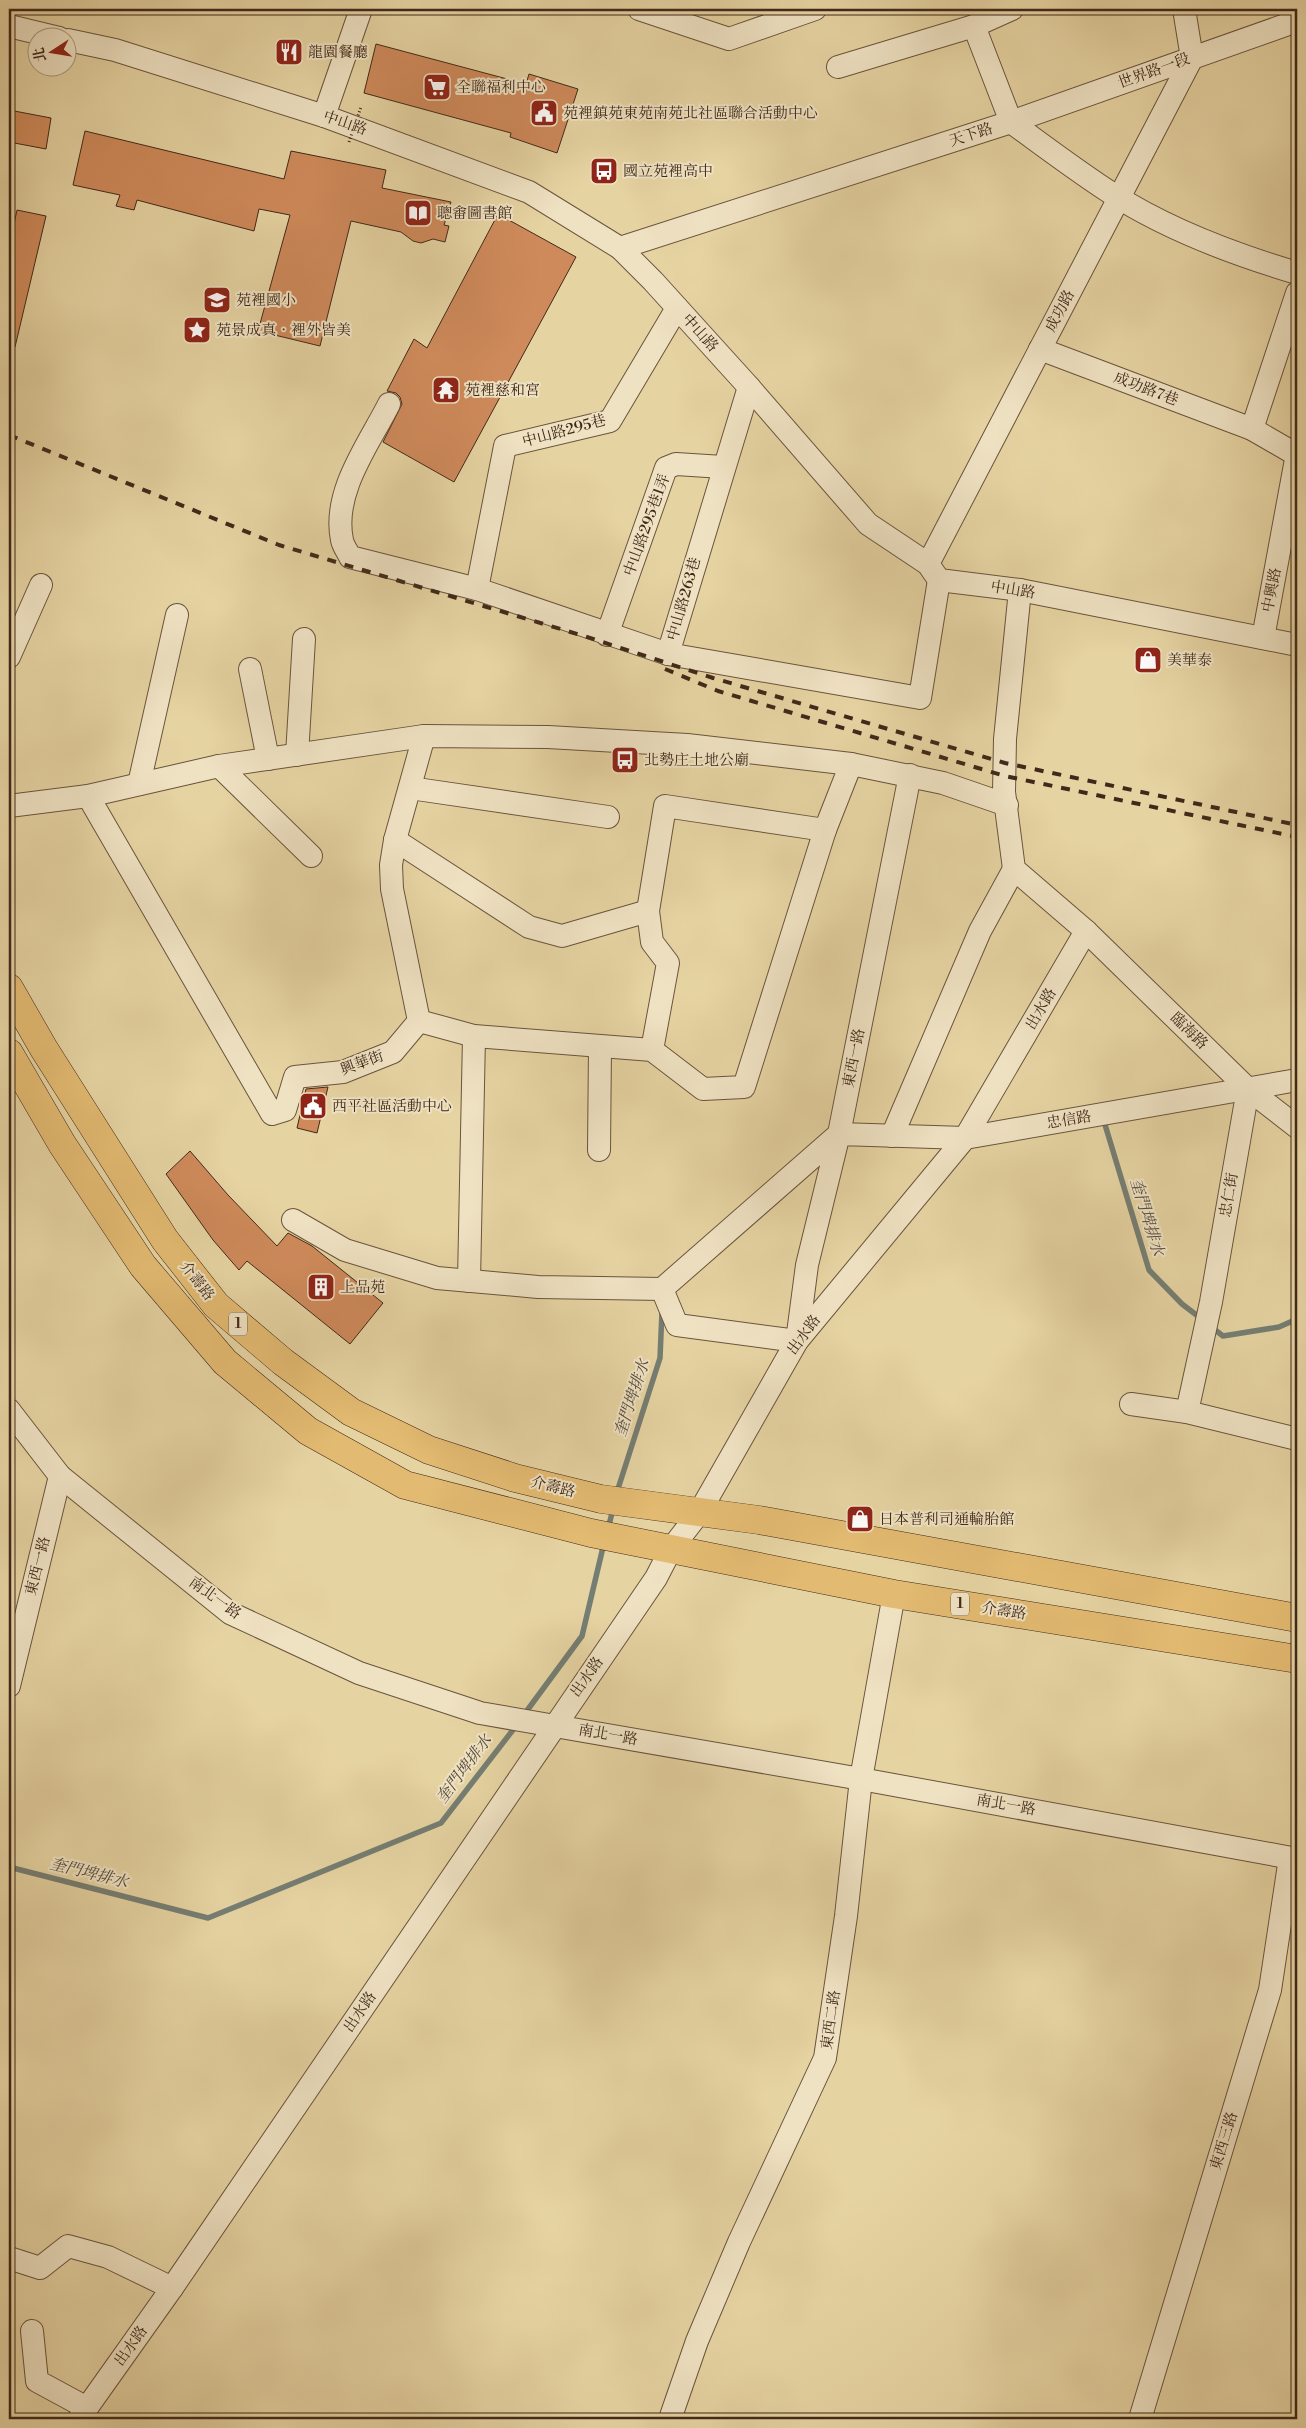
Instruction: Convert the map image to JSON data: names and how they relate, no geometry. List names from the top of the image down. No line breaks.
{"streets":{"main road":["介壽路","1"],"street":["世界路一段","中山路","天下路","成功路","成功路7巷","中山路295巷","中山路295巷1弄","中興路","中山路263巷","出水路","臨海路","東西一路","興華街","忠信路","忠仁街","南北一路","東西二路","東西三路"]},"crossings":[["世界路一段","天下路"],["世界路一段","成功路"],["中山路","天下路"],["中山路","成功路"],["中山路","中山路295巷"],["中山路","中興路"],["中山路","中山路263巷"],["天下路","成功路"],["成功路","成功路7巷"],["成功路","中山路263巷"],["成功路7巷","中興路"],["中山路295巷1弄","中山路263巷"],["出水路","臨海路"],["出水路","東西一路"],["出水路","忠信路"],["出水路","介壽路"],["出水路","1"],["出水路","南北一路"],["臨海路","忠信路"],["臨海路","忠仁街"],["東西一路","忠信路"],["東西一路","南北一路"],["忠信路","忠仁街"],["介壽路","1"],["介壽路","東西二路"],["南北一路","東西二路"],["南北一路","東西三路"]],"water":["奎門埤排水"],"places":{"restaurant":["龍園餐廳"],"supermarket":["全聯福利中心"],"public building":["苑裡鎮苑東苑南苑北社區聯合活動中心","西平社區活動中心"],"bus stop":["國立苑裡高中","北勢庄土地公廟"],"library":["聰畬圖書館"],"school or university":["苑裡國小"],"place":["苑景成真．裡外皆美"],"temple":["苑裡慈和宮"],"shop":["美華泰","日本普利司通輪胎館"],"building":["上品苑"]},"north":"left"}
